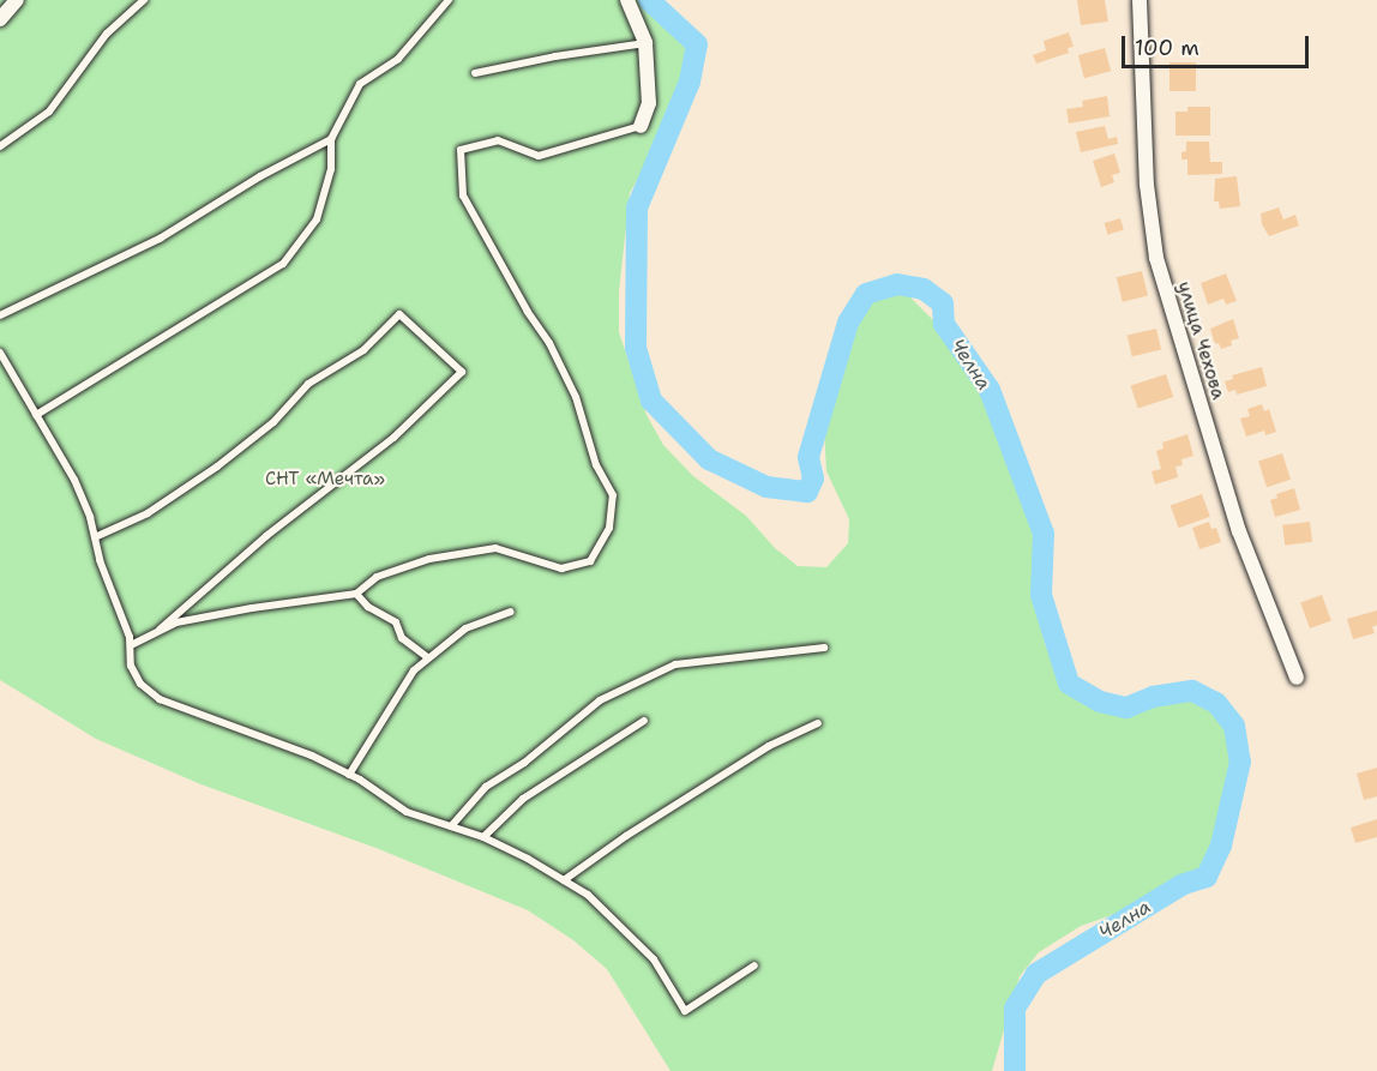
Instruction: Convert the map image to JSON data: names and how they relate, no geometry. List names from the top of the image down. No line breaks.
{"streets":{"street":["улица Чехова"]},"water":["Челна"],"parks":["СНТ «Мечта»"],"scale_bar":"100 m"}
